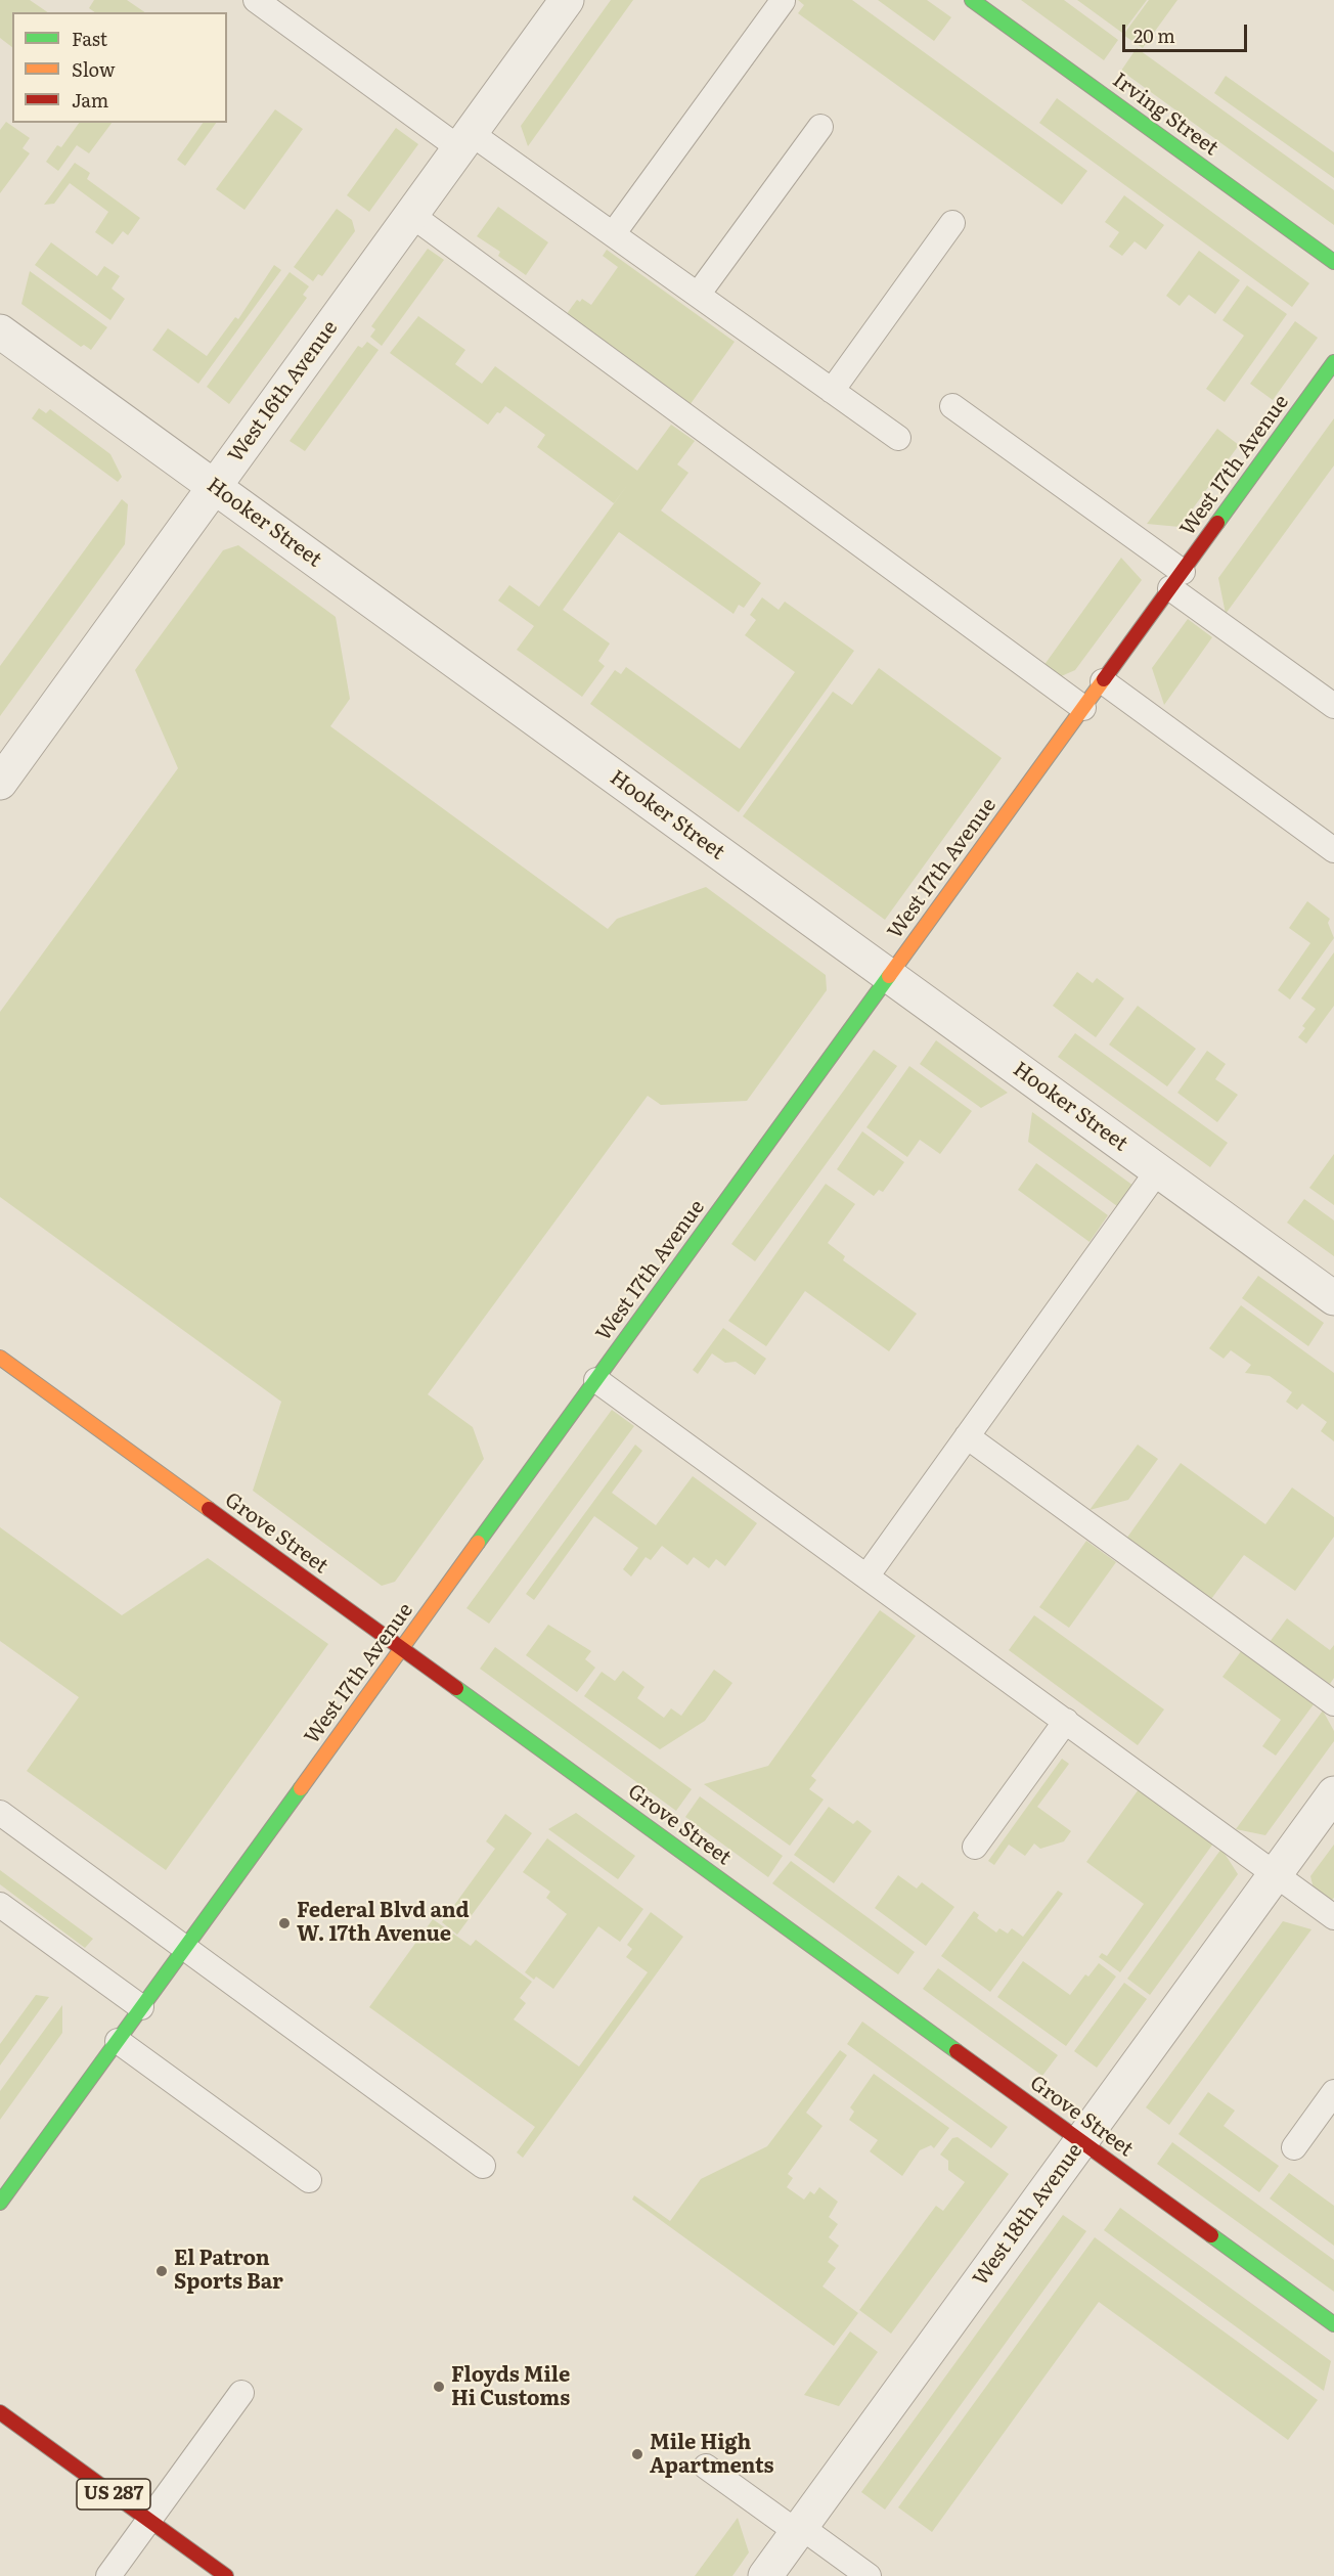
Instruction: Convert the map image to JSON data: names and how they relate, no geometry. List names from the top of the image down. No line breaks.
{"streets":{"street":["Irving Street","West 16th Avenue","West 17th Avenue","Hooker Street","Grove Street","West 18th Avenue","US 287"]},"crossings":[["West 16th Avenue","Hooker Street"],["West 17th Avenue","Hooker Street"],["West 17th Avenue","Grove Street"],["Grove Street","West 18th Avenue"]],"places":["Federal Blvd and W. 17th Avenue","El Patron Sports Bar","Floyds Mile Hi Customs","Mile High Apartments"],"legend":["Fast","Slow","Jam"],"scale_bar":"20 m"}
